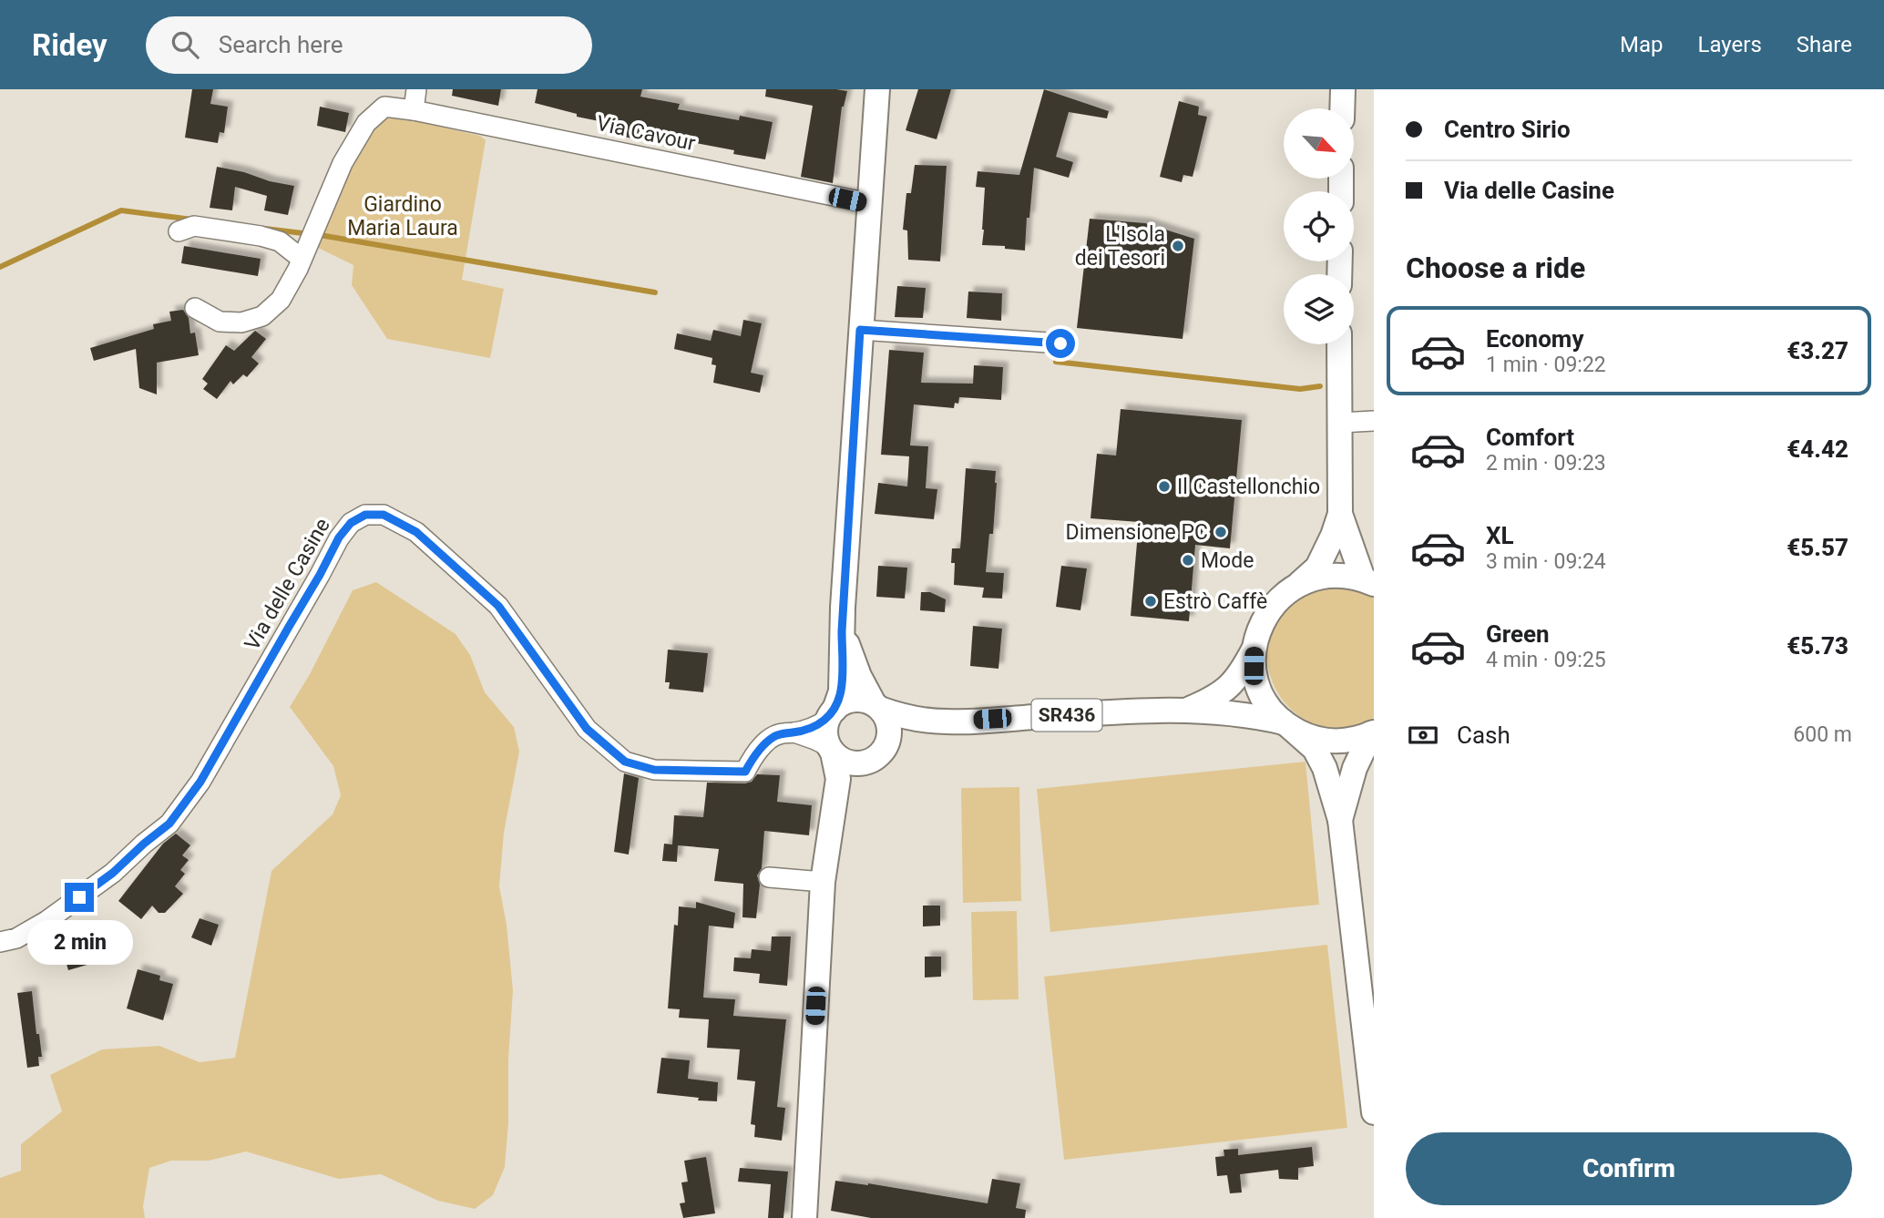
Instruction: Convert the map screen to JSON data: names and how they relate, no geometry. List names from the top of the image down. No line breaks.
{"streets":{"main road":["SR436"],"street":["Via Cavour","Via delle Casine"]},"parks":["Giardino Maria Laura"],"places":["L'Isola dei Tesori","Il Castellonchio","Dimensione PC","Mode","Estrò Caffè"],"north":"bottom right","page":{"header":"Ridey","search":"Search here","nav":["Map","Layers","Share"],"banner":["Centro Sirio","Via delle Casine"],"heading":"Choose a ride","list":[{"name":"Economy","note":"1 min · 09:22","value":"€3.27"},{"name":"Comfort","note":"2 min · 09:23","value":"€4.42"},{"name":"XL","note":"3 min · 09:24","value":"€5.57"},{"name":"Green","note":"4 min · 09:25","value":"€5.73"}],"pay":["Cash","600 m"],"bubble":"2 min","buttons":"Confirm"}}
